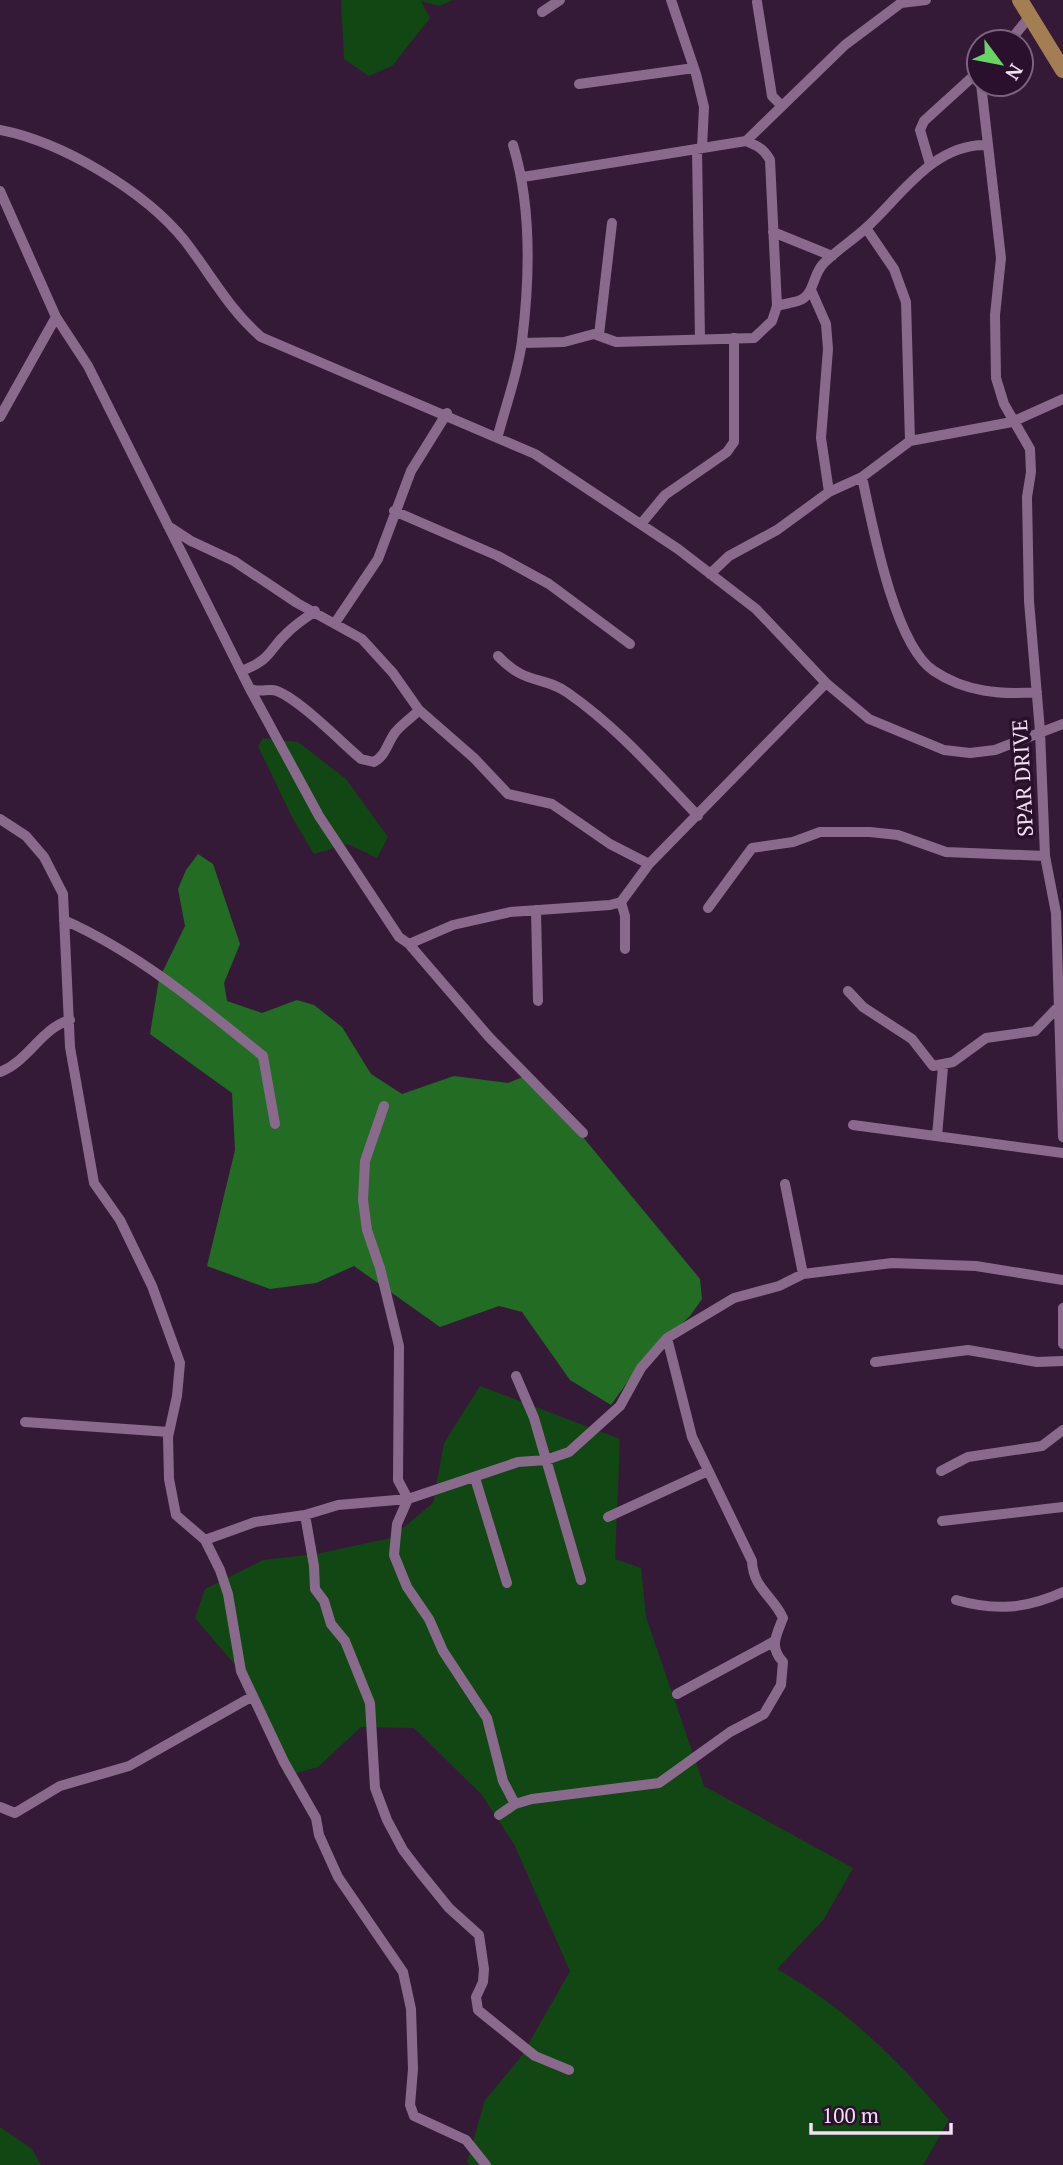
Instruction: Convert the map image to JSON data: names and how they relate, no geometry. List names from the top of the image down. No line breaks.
{"streets":{"street":["SPAR DRIVE"]},"scale_bar":"100 m","north":"bottom right"}
